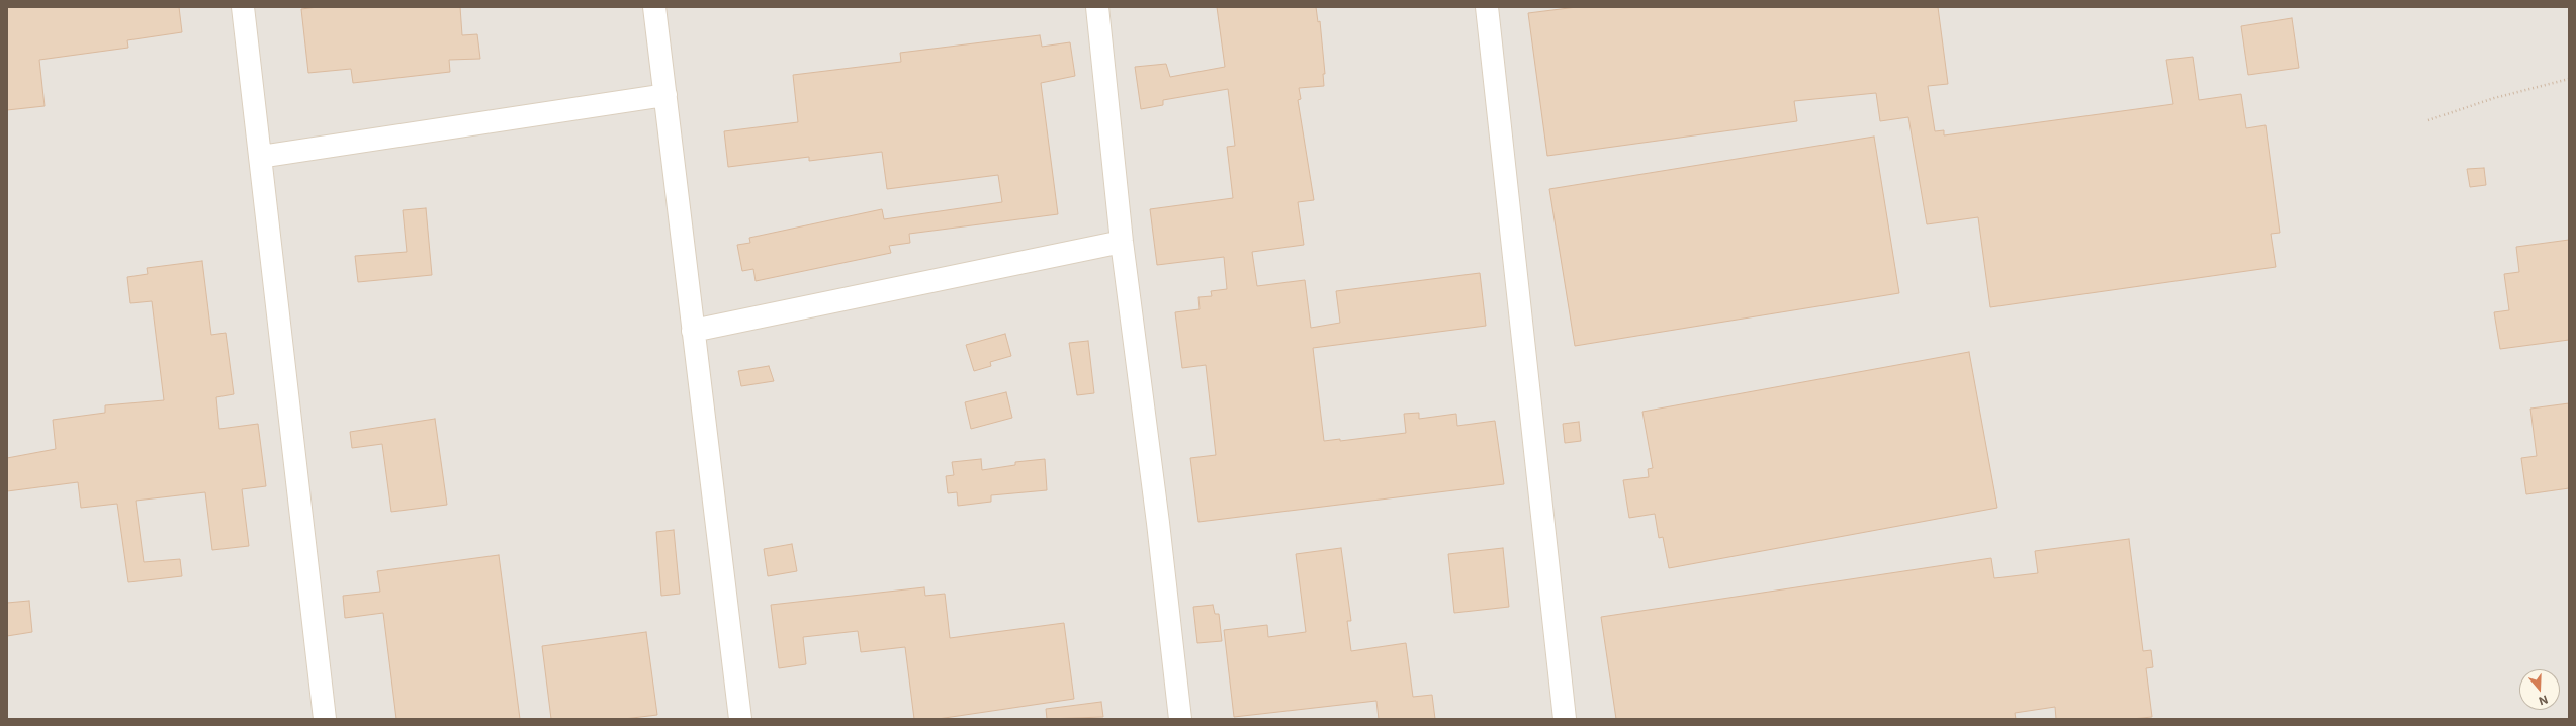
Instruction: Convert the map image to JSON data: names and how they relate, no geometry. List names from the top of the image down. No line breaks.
{"north":"bottom"}
